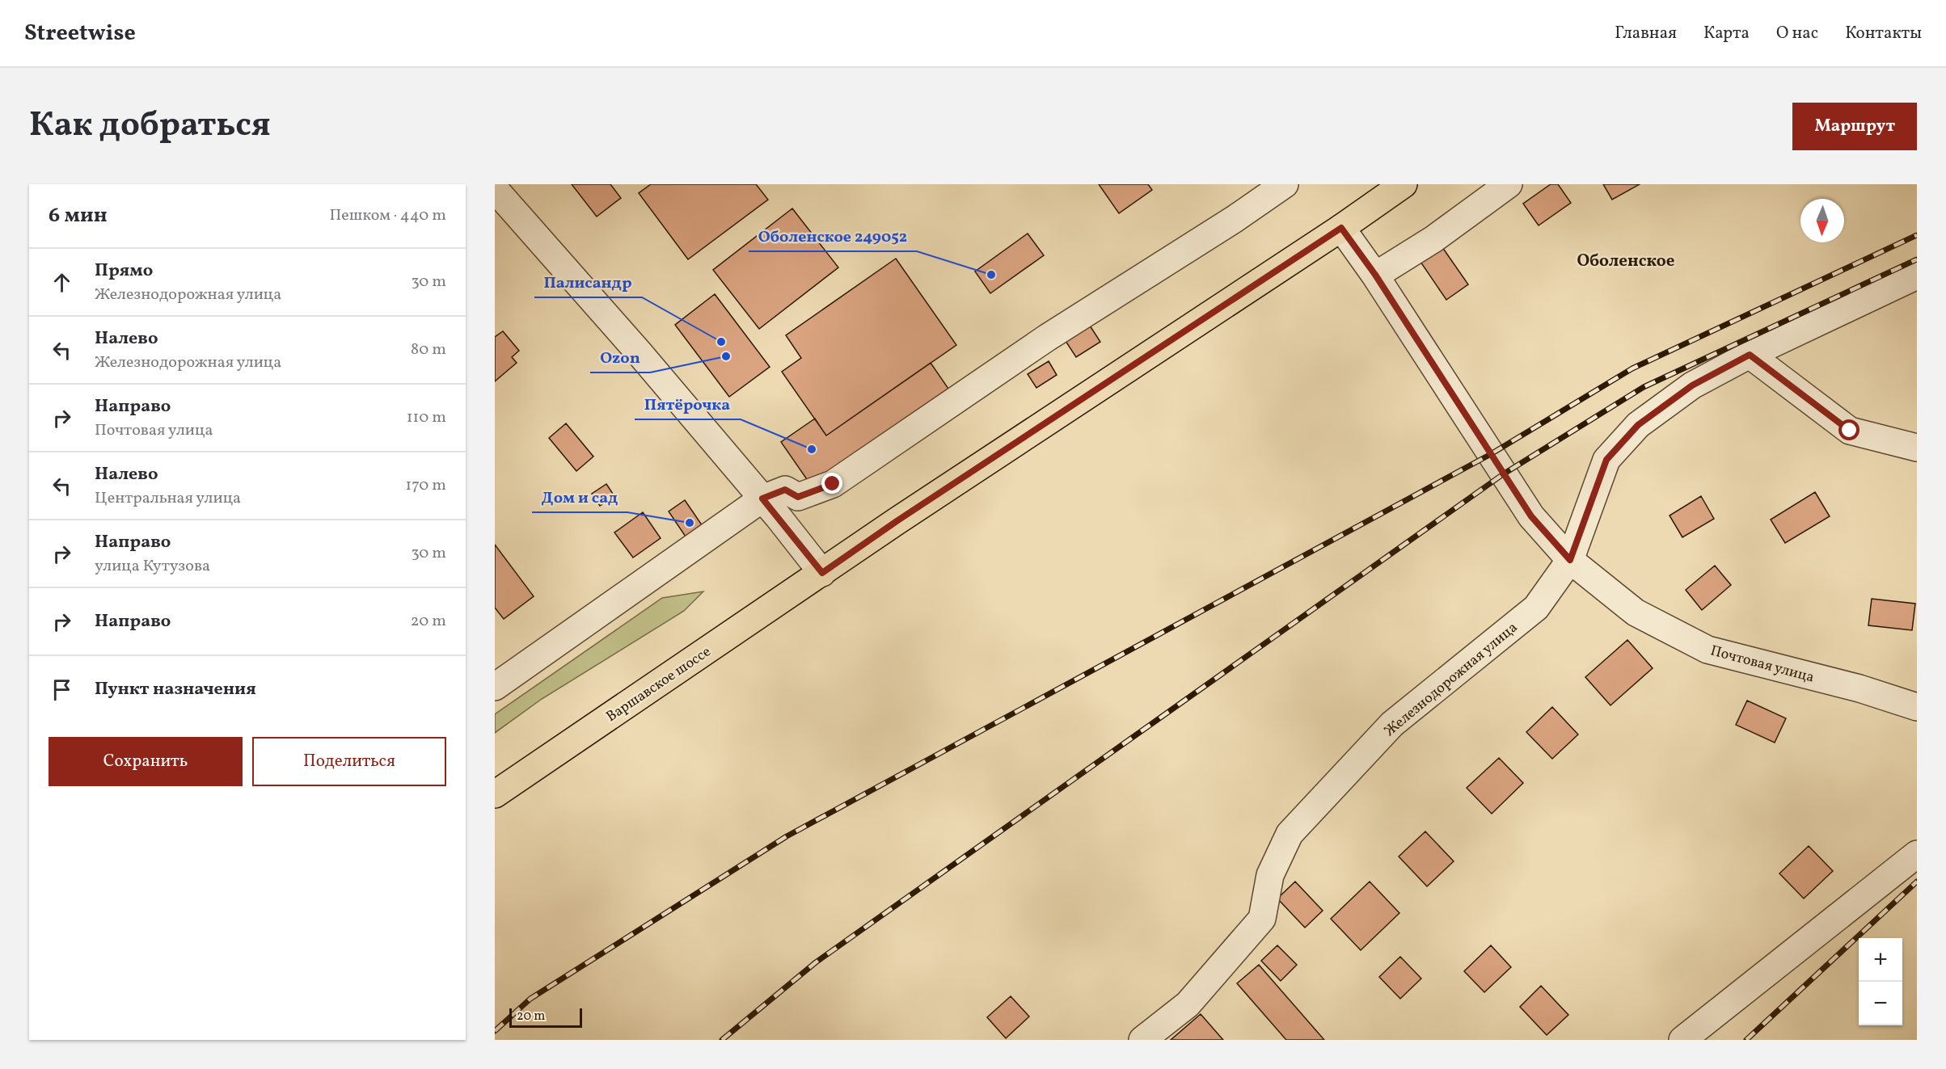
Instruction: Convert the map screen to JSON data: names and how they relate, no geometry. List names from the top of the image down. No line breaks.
{"streets":{"main road":["Варшавское шоссе"],"street":["Почтовая улица","Железнодорожная улица"]},"crossings":[["Почтовая улица","Железнодорожная улица"],["Почтовая улица","Варшавское шоссе"]],"districts":["Оболенское"],"places":["Оболенское 249052","Палисандр","Ozon","Пятёрочка","Дом и сад"],"scale_bar":"20 m","north":"bottom","page":{"header":"Streetwise","nav":["Главная","Карта","О нас","Контакты"],"title":"Как добраться","buttons":["Маршрут",["Сохранить","Поделиться"]],"heading":["6 мин","Пешком · 440 m"],"list":[["Прямо","Железнодорожная улица","30 m"],["Налево","Железнодорожная улица","80 m"],["Направо","Почтовая улица","110 m"],["Налево","Центральная улица","170 m"],["Направо","улица Кутузова","30 m"],["Направо","20 m"],"Пункт назначения"],"map_buttons":["+","−"],"scale":"20 m"}}
